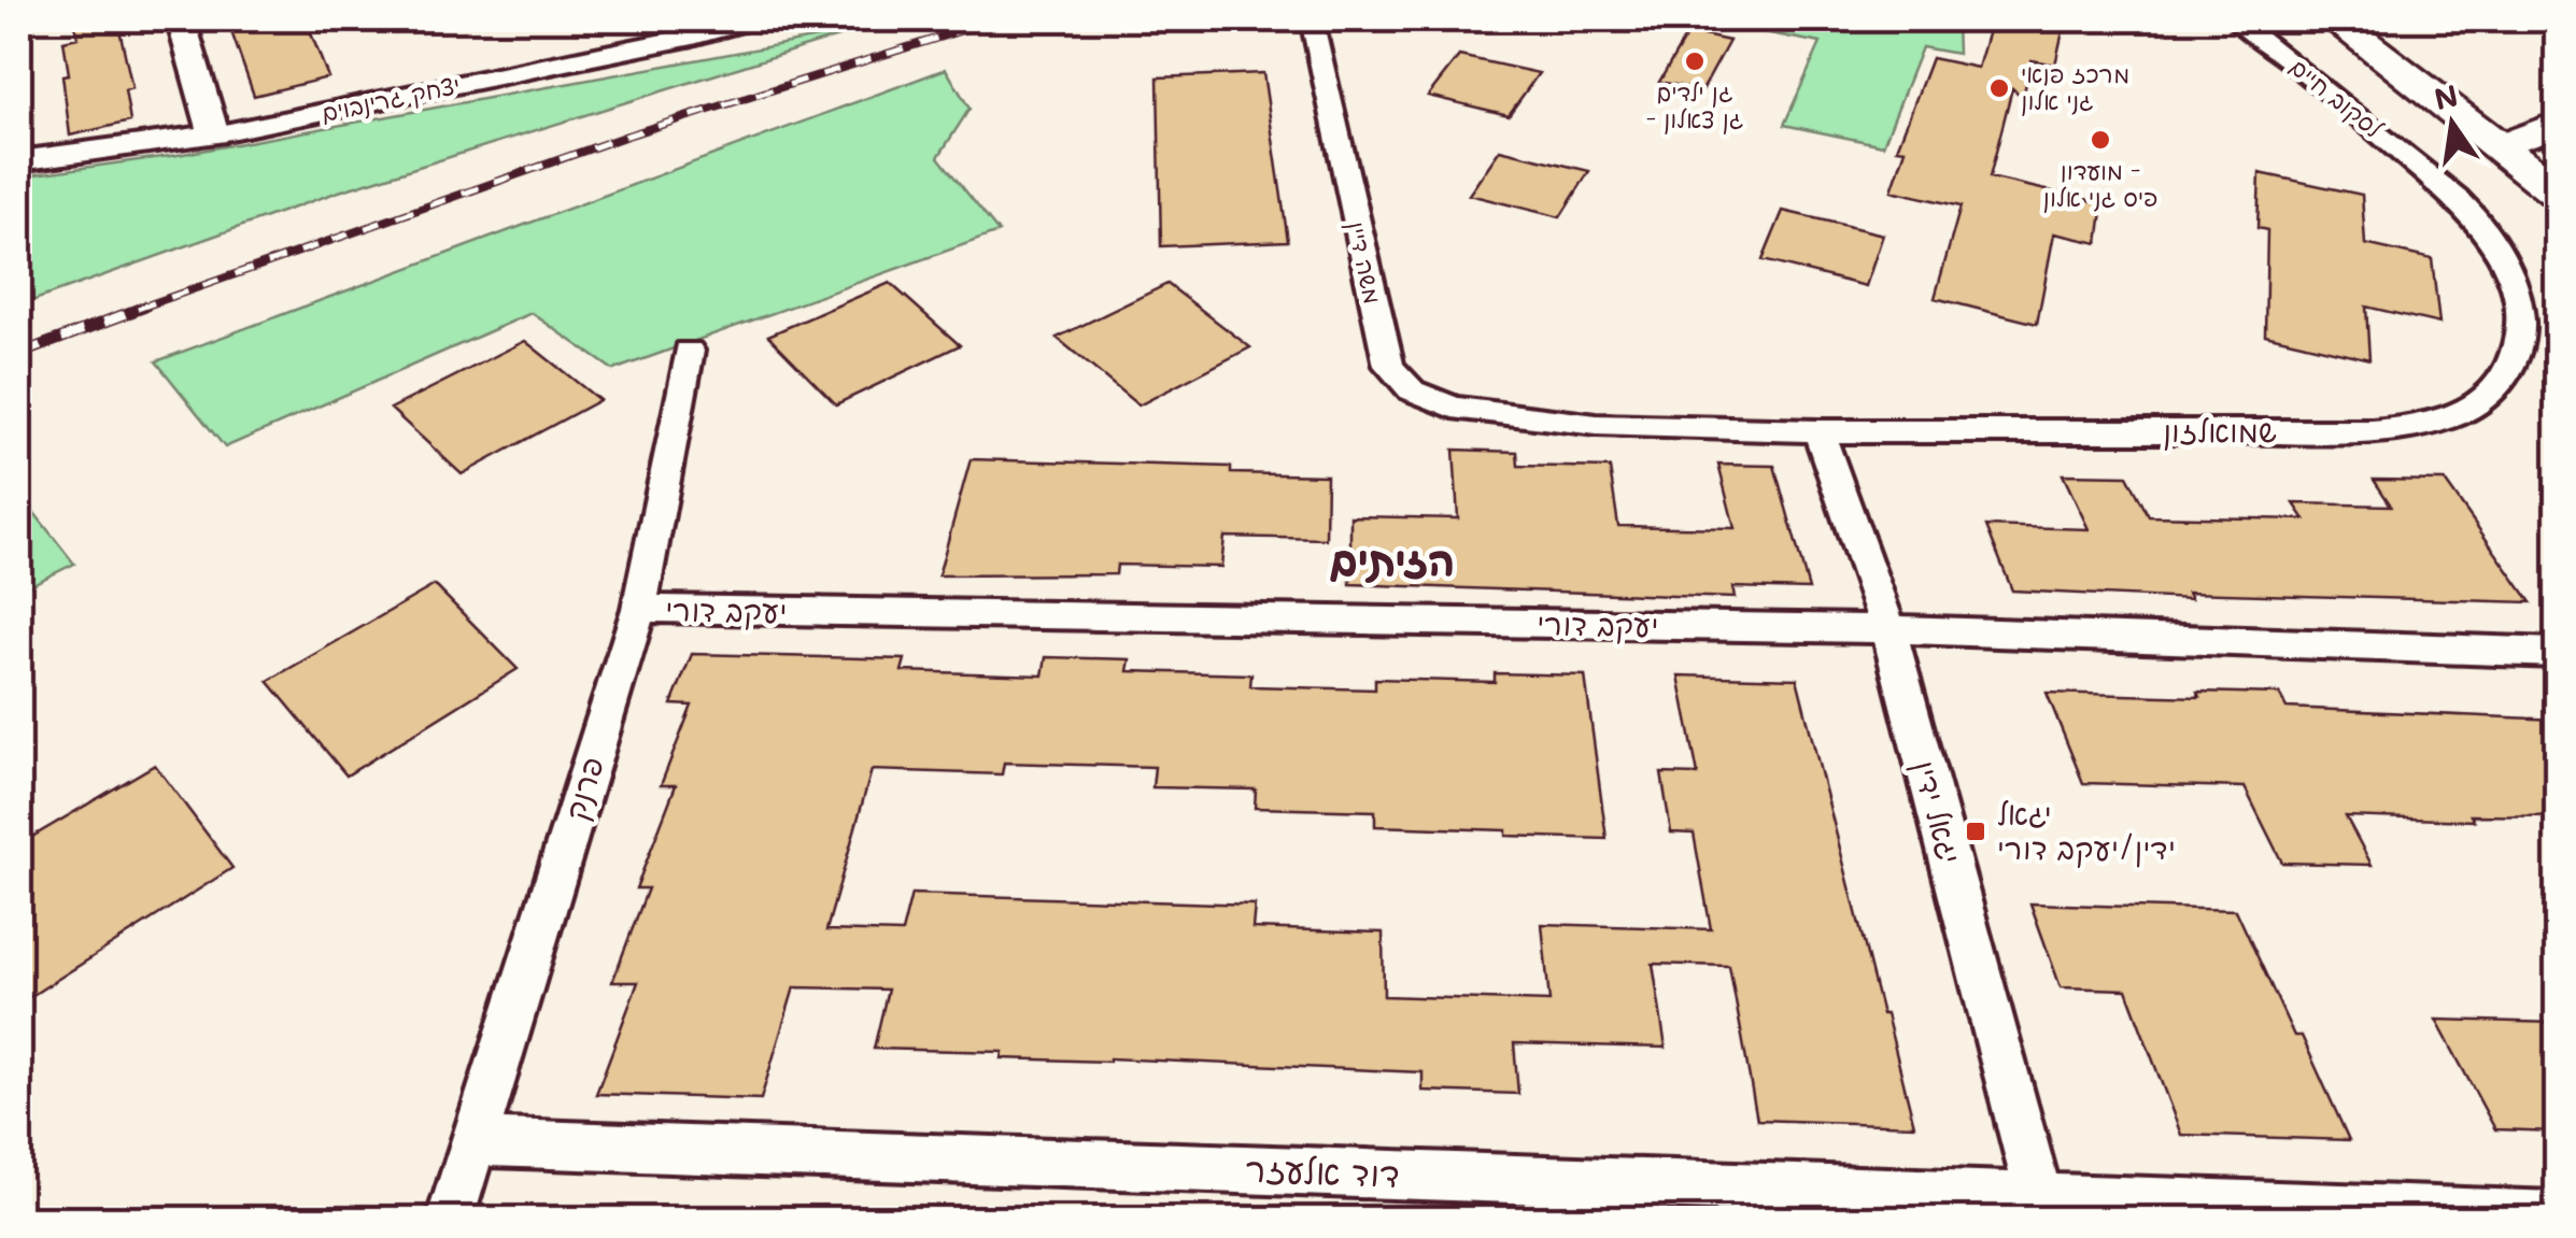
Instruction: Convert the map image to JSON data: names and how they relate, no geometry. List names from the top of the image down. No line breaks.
{"streets":{"street":["לסקוב חיים","יצחק גרינבוים","משה דיין","שמואלזון","יעקב דורי","פרנק","יגאל ידין","דוד אלעזר"]},"crossings":[["לסקוב חיים","שמואלזון"],["משה דיין","שמואלזון"],["משה דיין","יגאל ידין"],["שמואלזון","יגאל ידין"],["יעקב דורי","פרנק"],["יעקב דורי","יגאל ידין"],["פרנק","דוד אלעזר"],["יגאל ידין","דוד אלעזר"]],"districts":["הזיתים"],"places":{"other":["גן ילדים - גן צאלון","מרכז פנאי גני אלון","מועדון - פיס גני אלון"],"transit":["יגאל ידין/יעקב דורי"]},"north":"top"}
